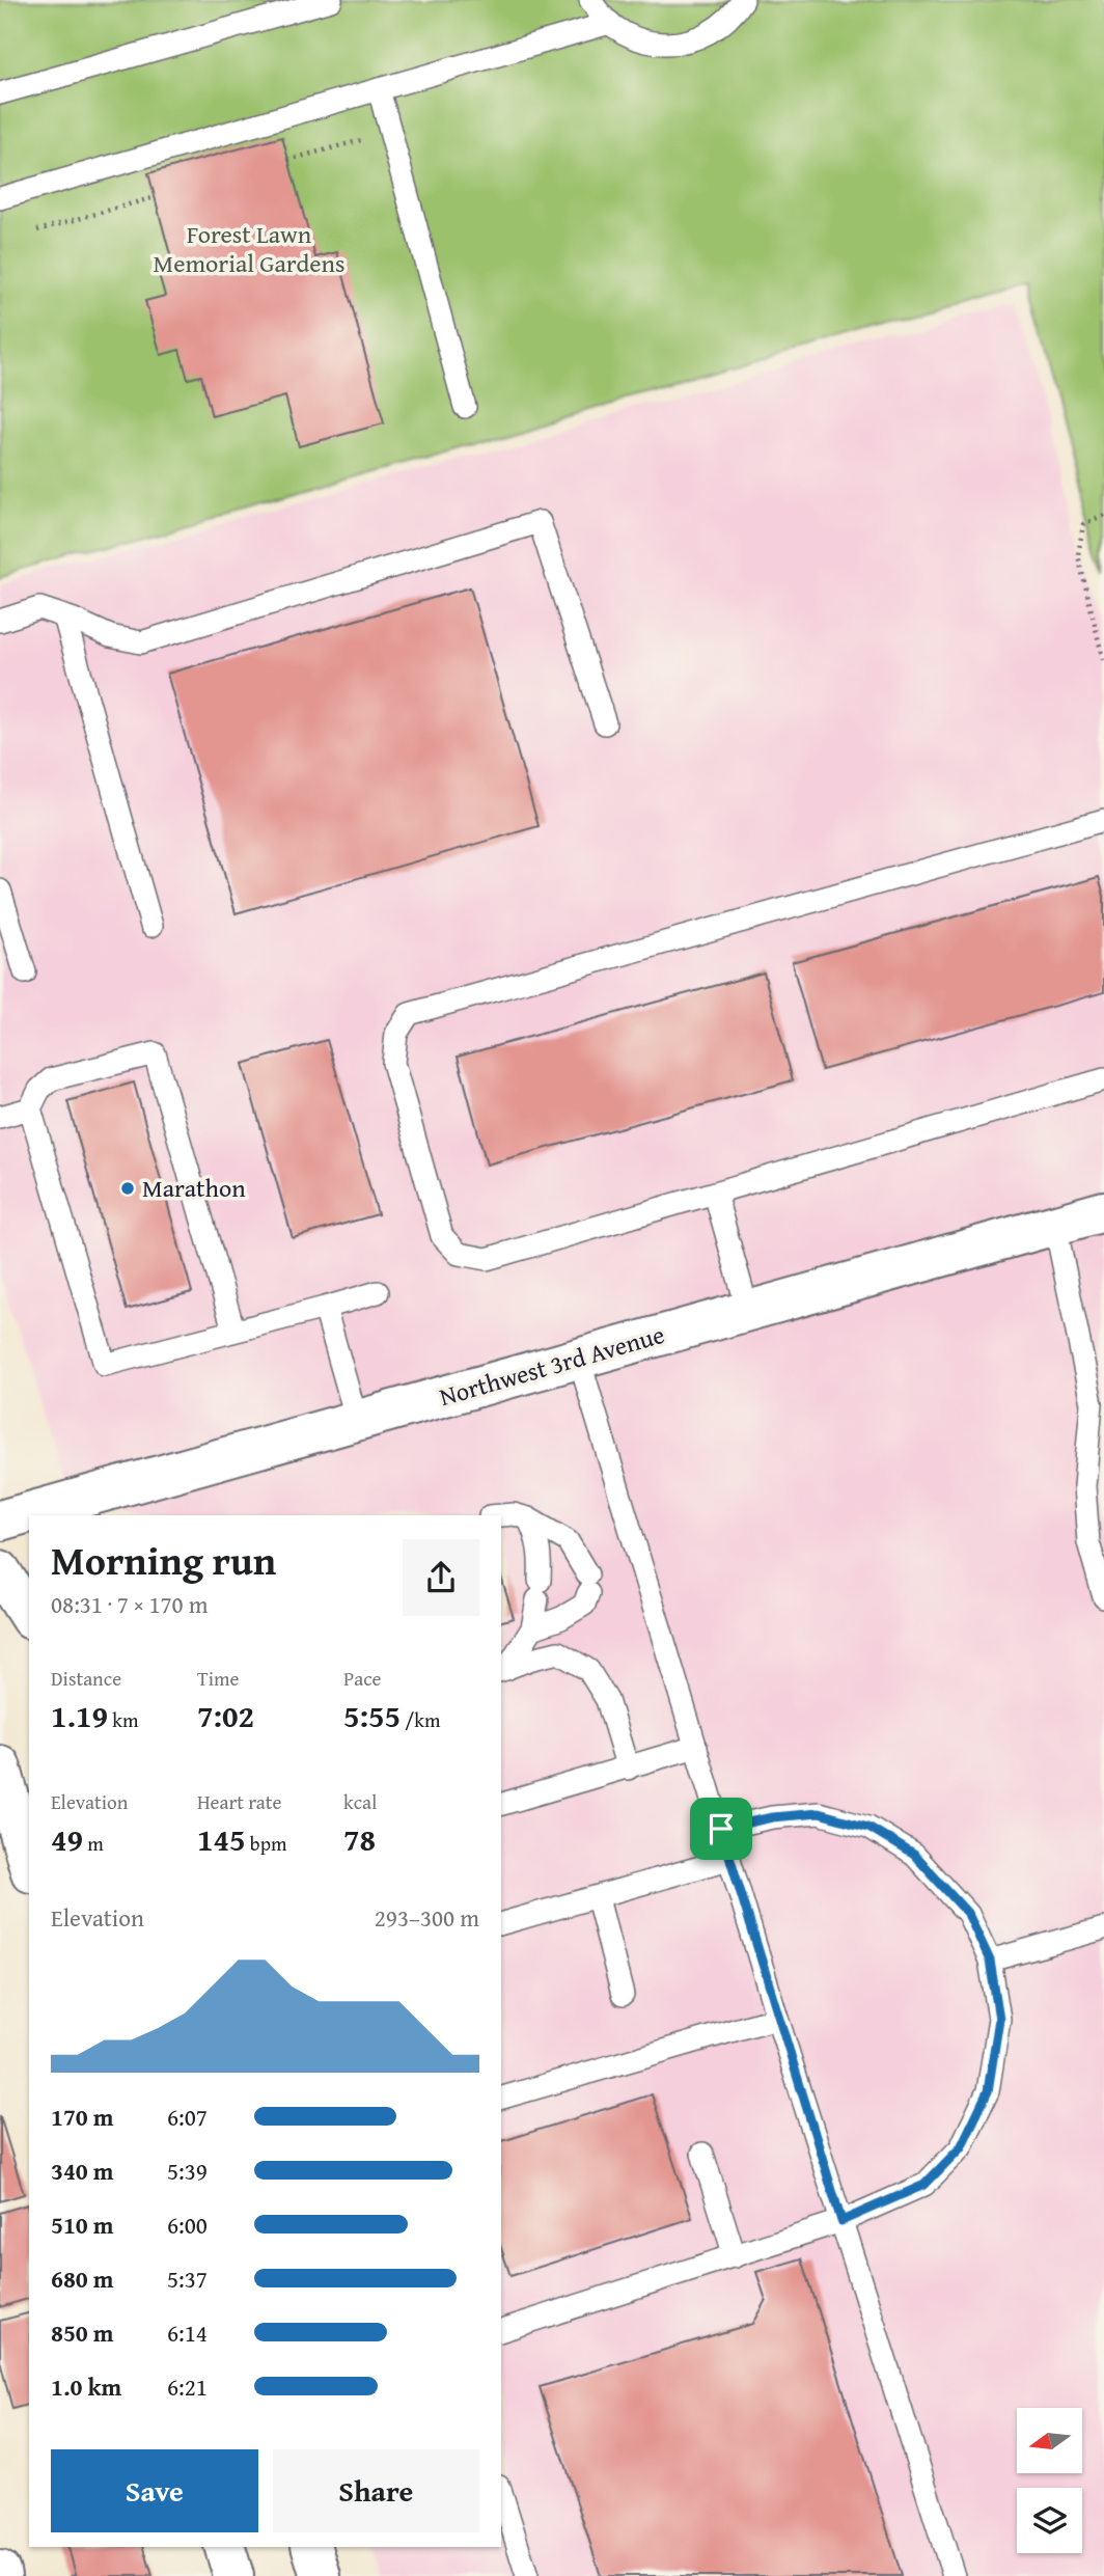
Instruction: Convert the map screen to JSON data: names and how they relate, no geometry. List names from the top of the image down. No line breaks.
{"streets":{"street":["Northwest 3rd Avenue"]},"parks":["Forest Lawn Memorial Gardens"],"places":["Marathon"],"north":"left","page":{"heading":["Morning run","08:31 · 7 × 170 m"],"stats":[["Distance","1.19 km"],["Time","7:02"],["Pace","5:55 /km"],["Elevation","49 m"],["Heart rate","145 bpm"],["kcal","78"]],"chart":["Elevation","293–300 m"],"list":[{"name":"170 m","note":"6:07"},{"name":"340 m","note":"5:39"},{"name":"510 m","note":"6:00"},{"name":"680 m","note":"5:37"},{"name":"850 m","note":"6:14"},{"name":"1.0 km","note":"6:21"}],"buttons":["Save","Share"]}}
